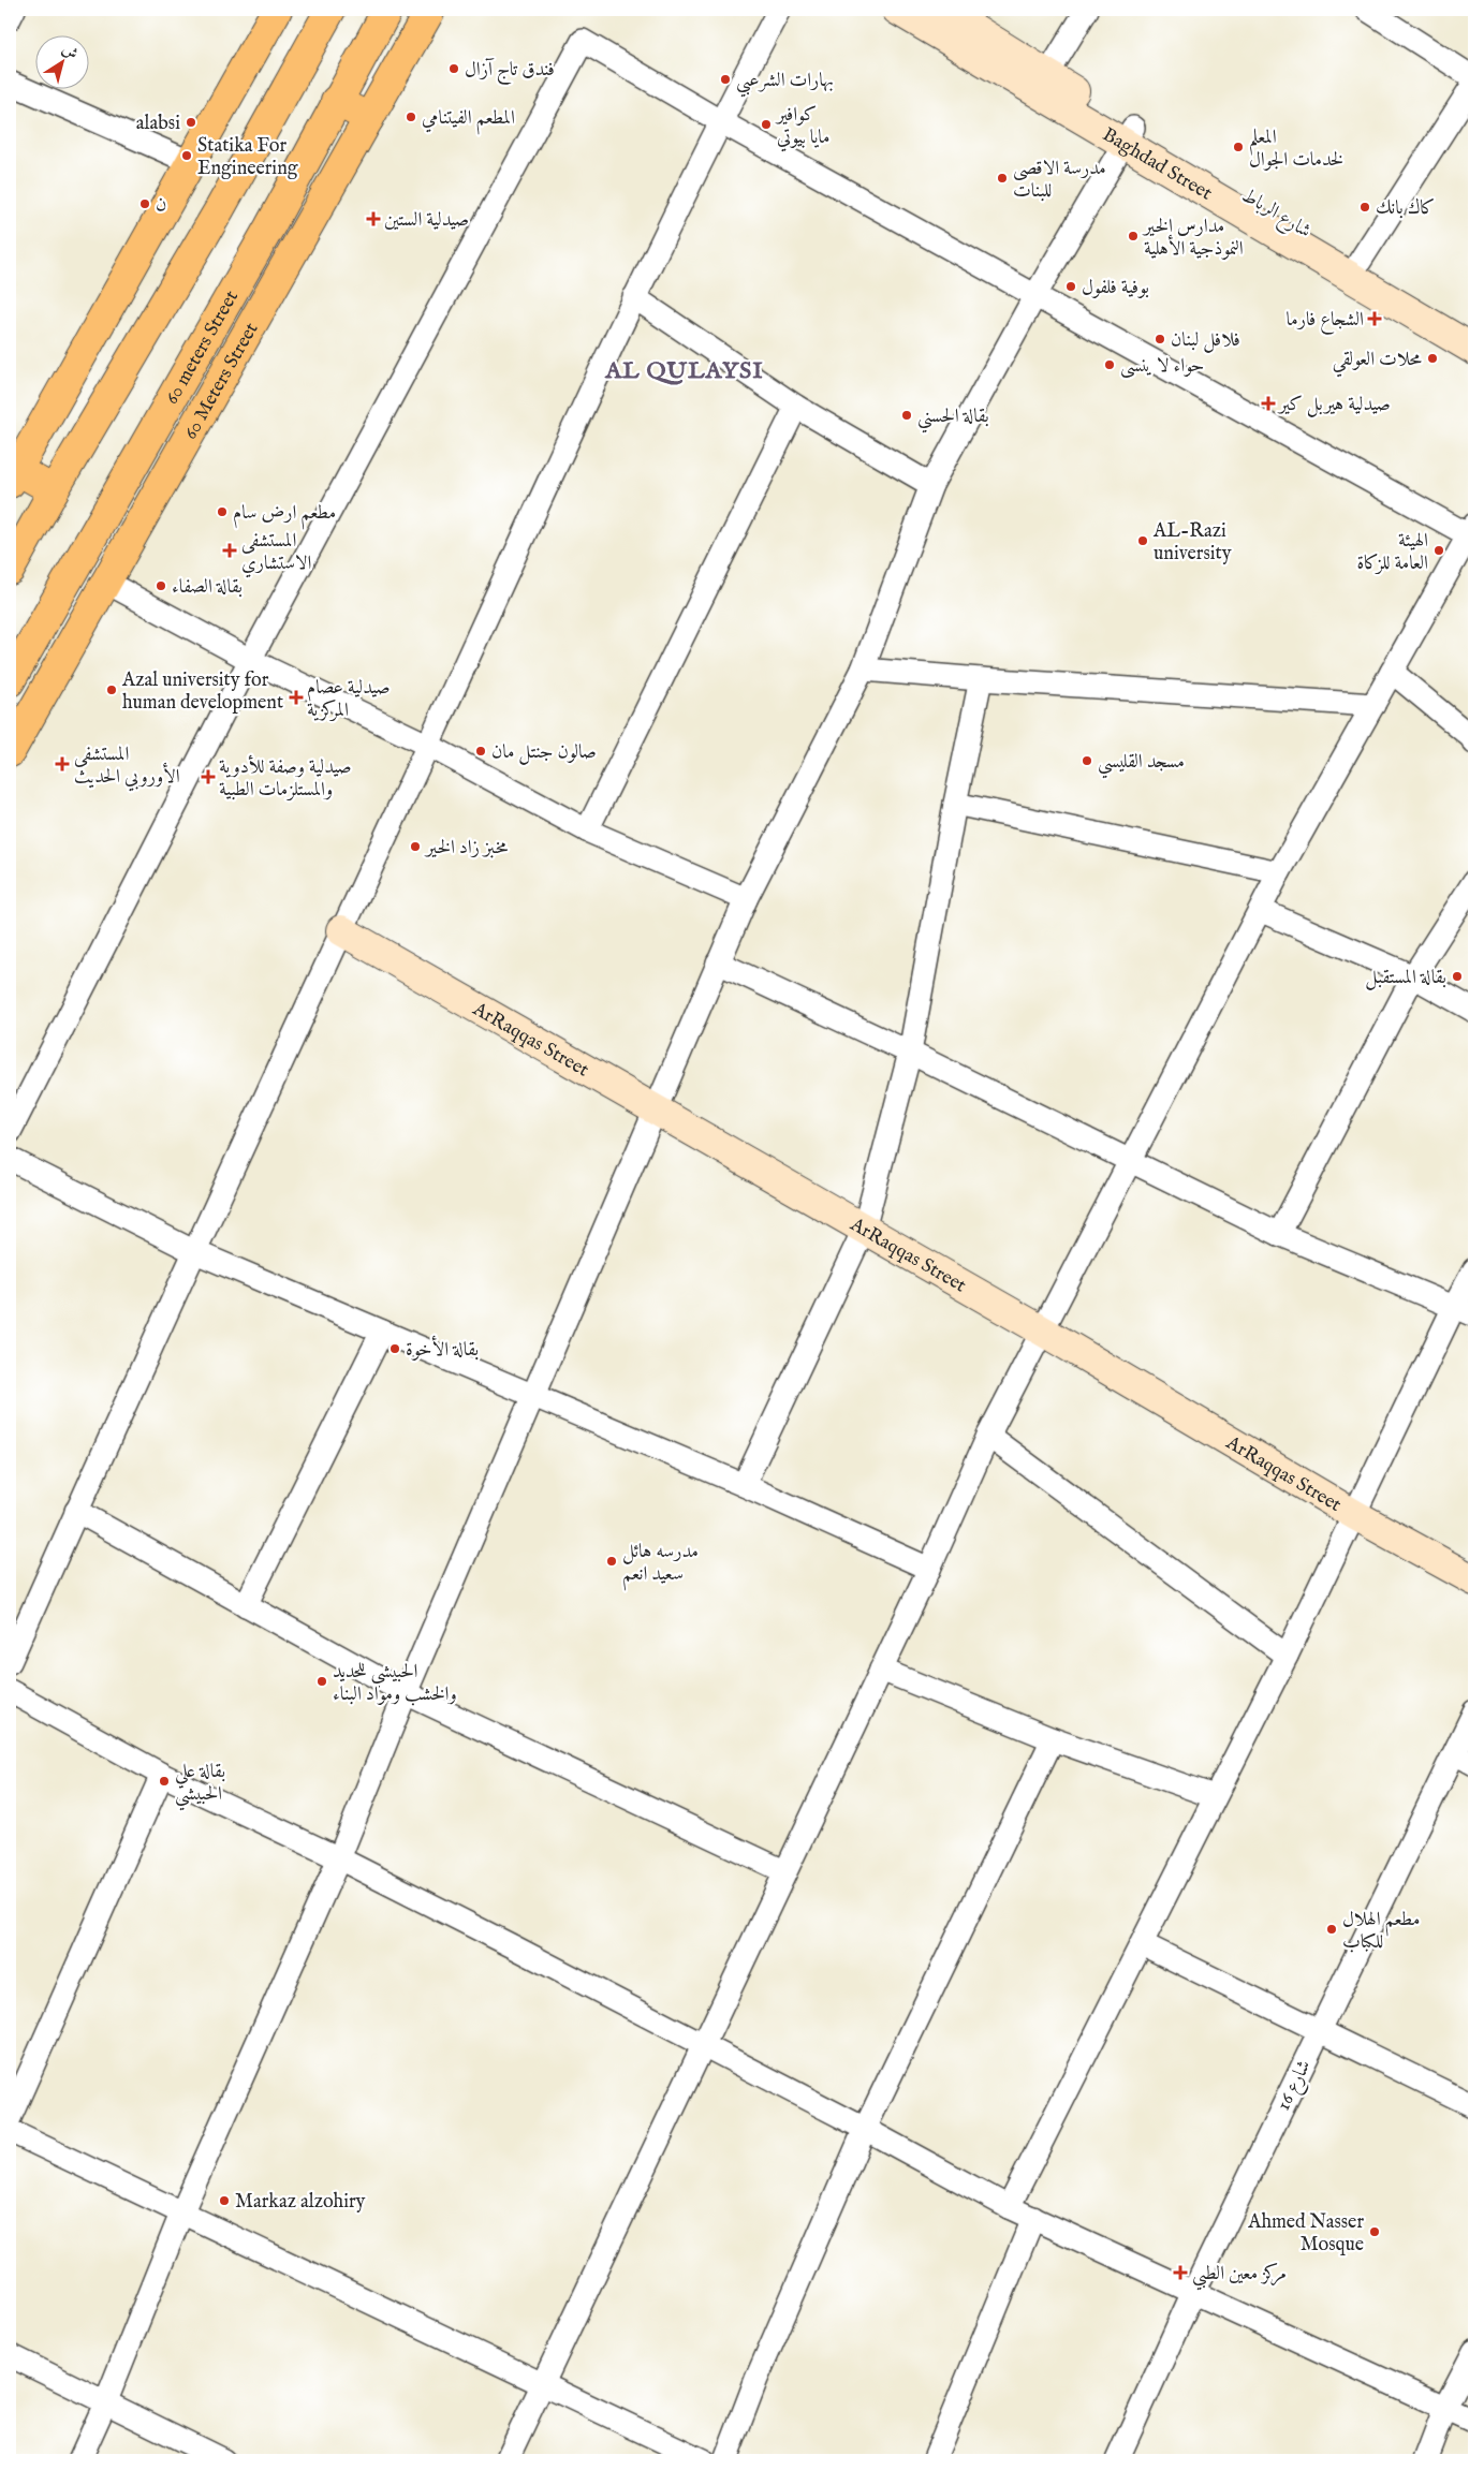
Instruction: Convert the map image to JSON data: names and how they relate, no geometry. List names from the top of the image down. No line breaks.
{"streets":{"main road":["60 meters Street","60 Meters Street"],"street":["Baghdad Street","شارع الرباط","ArRaqqas Street","شارع 16"]},"crossings":[["Baghdad Street","شارع الرباط"]],"districts":["AL QULAYSI"],"places":{"other":["فندق تاج آزال","بهارات الشرعبي","المطعم الفيتنامي","alabsi","كوافير مايا بيوتي","المعلم لخدمات الجوال","Statika For Engineering","مدرسة الاقصى للبنات","ن","كاك بانك","مدارس الخير النموذجية الأهلية","بوفية فلفول","فلافل لبنان","محلات العولقي","حواء لا ينسى","بقالة الحسني","مطعم ارض سام","AL-Razi university","الهيئة العامة للزكاة","بقالة الصفاء","Azal university for human development","صالون جنتل مان","مسجد القليسي","مخبز زاد الخير","بقالة المستقبل","بقالة الأخوة","مدرسه هائل سعيد انعم","الحبيشي للحديد والخشب ومواد البناء","بقالة علي الحبيشي","مطعم الهلال للكباب","Markaz alzohiry","Ahmed Nasser Mosque"],"health":["صيدلية الستين","الشجاع فارما","صيدلية هيربل كير","المستشفى الاستشاري","صيدلية عصام المركزية","المستشفى الأوروبي الحديث","صيدلية وصفة للأدوية والمستلزمات الطبية","مركز معين الطبي"]},"north":"top right"}
